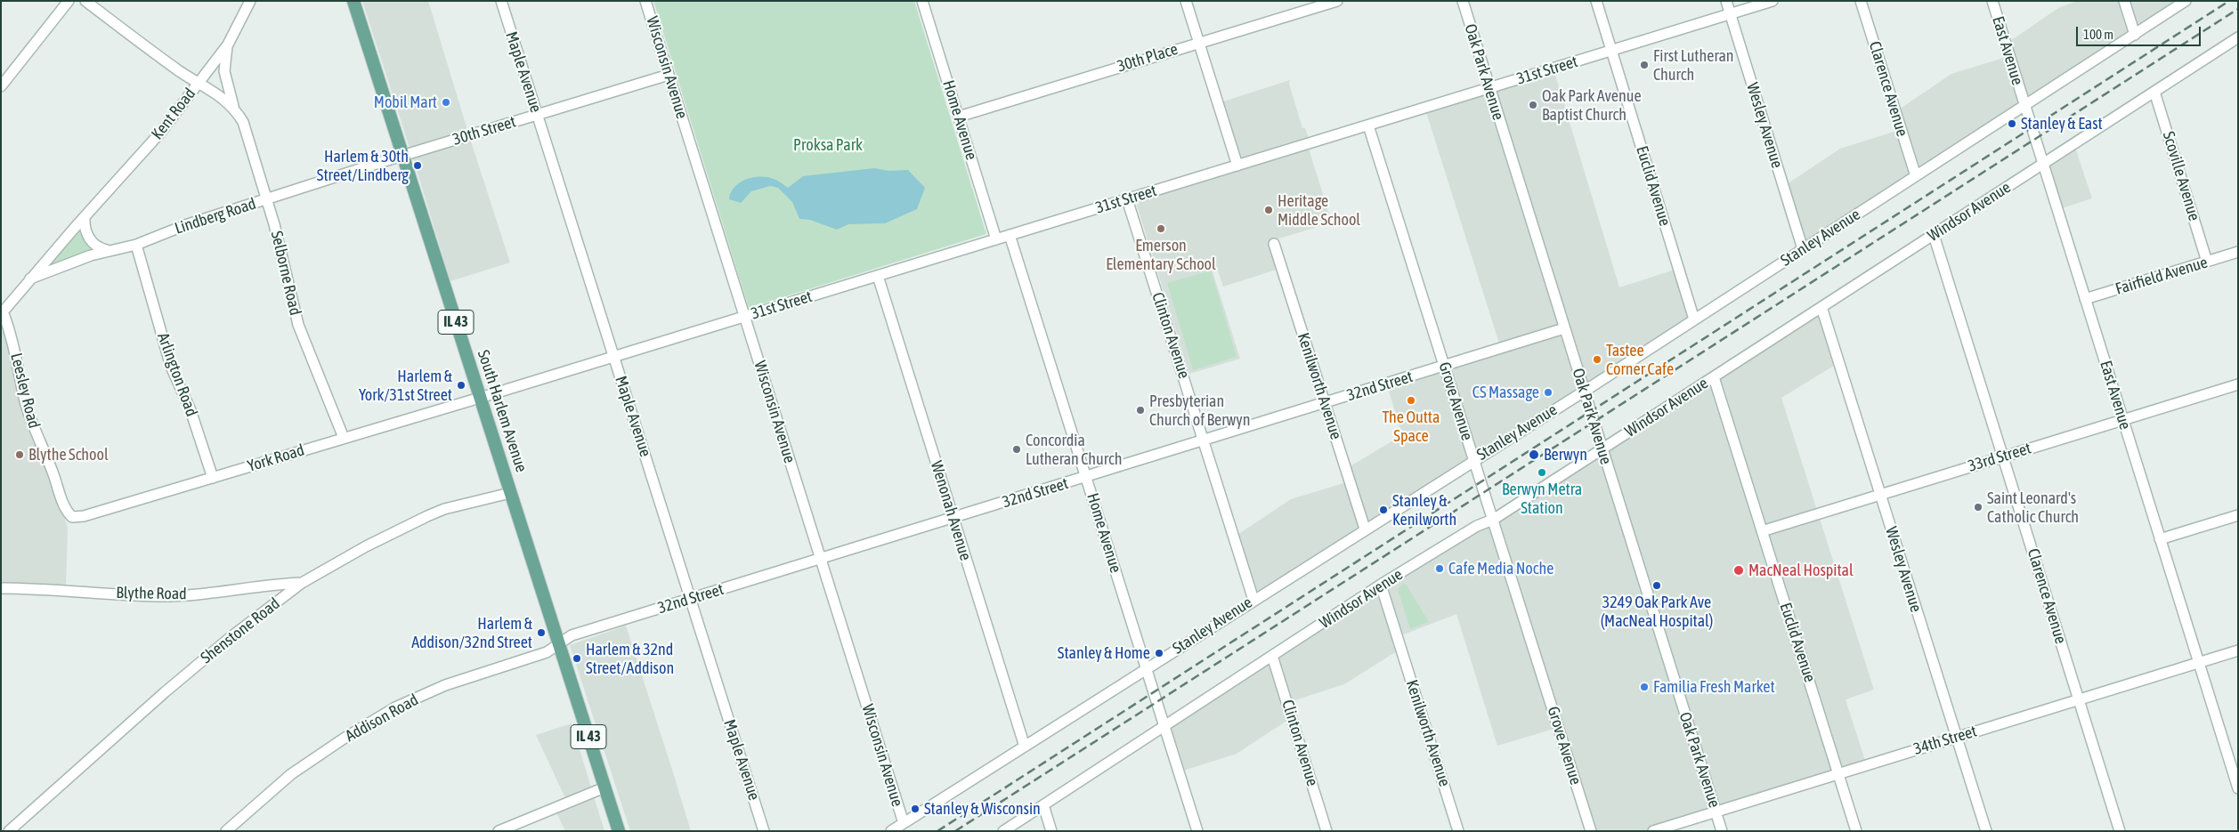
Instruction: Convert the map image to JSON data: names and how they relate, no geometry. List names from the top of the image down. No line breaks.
{"streets":{"main road":["IL 43","South Harlem Avenue"],"street":["East Avenue","30th Place","Wisconsin Avenue","31st Street","Maple Avenue","Oak Park Avenue","Clarence Avenue","Kent Road","Home Avenue","Wesley Avenue","30th Street","Scoville Avenue","Euclid Avenue","Windsor Avenue","Lindberg Road","Stanley Avenue","Selborne Road","Fairfield Avenue","Clinton Avenue","Arlington Road","Kenilworth Avenue","32nd Street","Leesley Road","Grove Avenue","33rd Street","York Road","Wenonah Avenue","Blythe Road","Shenstone Road","Addison Road","34th Street"]},"crossings":[["East Avenue","Windsor Avenue"],["East Avenue","Stanley Avenue"],["East Avenue","Fairfield Avenue"],["East Avenue","33rd Street"],["East Avenue","34th Street"],["30th Place","Home Avenue"],["Wisconsin Avenue","31st Street"],["Wisconsin Avenue","30th Street"],["Wisconsin Avenue","Stanley Avenue"],["Wisconsin Avenue","32nd Street"],["31st Street","Maple Avenue"],["31st Street","Oak Park Avenue"],["31st Street","Home Avenue"],["31st Street","Wesley Avenue"],["31st Street","Euclid Avenue"],["31st Street","Clinton Avenue"],["31st Street","Grove Avenue"],["31st Street","South Harlem Avenue"],["31st Street","York Road"],["31st Street","Wenonah Avenue"],["Maple Avenue","30th Street"],["Maple Avenue","32nd Street"],["Oak Park Avenue","Windsor Avenue"],["Oak Park Avenue","Stanley Avenue"],["Oak Park Avenue","32nd Street"],["Oak Park Avenue","34th Street"],["Clarence Avenue","Windsor Avenue"],["Clarence Avenue","Stanley Avenue"],["Clarence Avenue","33rd Street"],["Clarence Avenue","34th Street"],["Kent Road","Lindberg Road"],["Kent Road","Selborne Road"],["Kent Road","Leesley Road"],["Home Avenue","Windsor Avenue"],["Home Avenue","Stanley Avenue"],["Home Avenue","32nd Street"],["Wesley Avenue","Windsor Avenue"],["Wesley Avenue","Stanley Avenue"],["Wesley Avenue","33rd Street"],["Wesley Avenue","34th Street"],["30th Street","Lindberg Road"],["30th Street","South Harlem Avenue"],["Scoville Avenue","Windsor Avenue"],["Scoville Avenue","Fairfield Avenue"],["Euclid Avenue","Windsor Avenue"],["Euclid Avenue","Stanley Avenue"],["Euclid Avenue","33rd Street"],["Euclid Avenue","34th Street"],["Windsor Avenue","Clinton Avenue"],["Windsor Avenue","Kenilworth Avenue"],["Windsor Avenue","Grove Avenue"],["Lindberg Road","Selborne Road"],["Lindberg Road","Arlington Road"],["Lindberg Road","South Harlem Avenue"],["Stanley Avenue","Clinton Avenue"],["Stanley Avenue","Kenilworth Avenue"],["Stanley Avenue","Grove Avenue"],["Stanley Avenue","Wenonah Avenue"],["Selborne Road","York Road"],["Clinton Avenue","32nd Street"],["Arlington Road","York Road"],["Kenilworth Avenue","32nd Street"],["32nd Street","Grove Avenue"],["32nd Street","South Harlem Avenue"],["32nd Street","Wenonah Avenue"],["32nd Street","Addison Road"],["Leesley Road","York Road"],["South Harlem Avenue","York Road"],["South Harlem Avenue","Shenstone Road"],["South Harlem Avenue","Addison Road"],["Blythe Road","Shenstone Road"]],"parks":["Proksa Park"],"places":["First Lutheran Church","Mobil Mart","Oak Park Avenue Baptist Church","Stanley & East","Harlem & 30th Street/Lindberg","Heritage Middle School","Emerson Elementary School","Tastee Corner Cafe","Harlem & York/31st Street","CS Massage","The Outta Space","Presbyterian Church of Berwyn","Concordia Lutheran Church","Blythe School","Berwyn","Berwyn Metra Station","Saint Leonard's Catholic Church","Stanley & Kenilworth","Cafe Media Noche","MacNeal Hospital","3249 Oak Park Ave (MacNeal Hospital)","Harlem & Addison/32nd Street","Stanley & Home","Harlem & 32nd Street/Addison","Familia Fresh Market","Stanley & Wisconsin"],"scale_bar":"100 m"}
